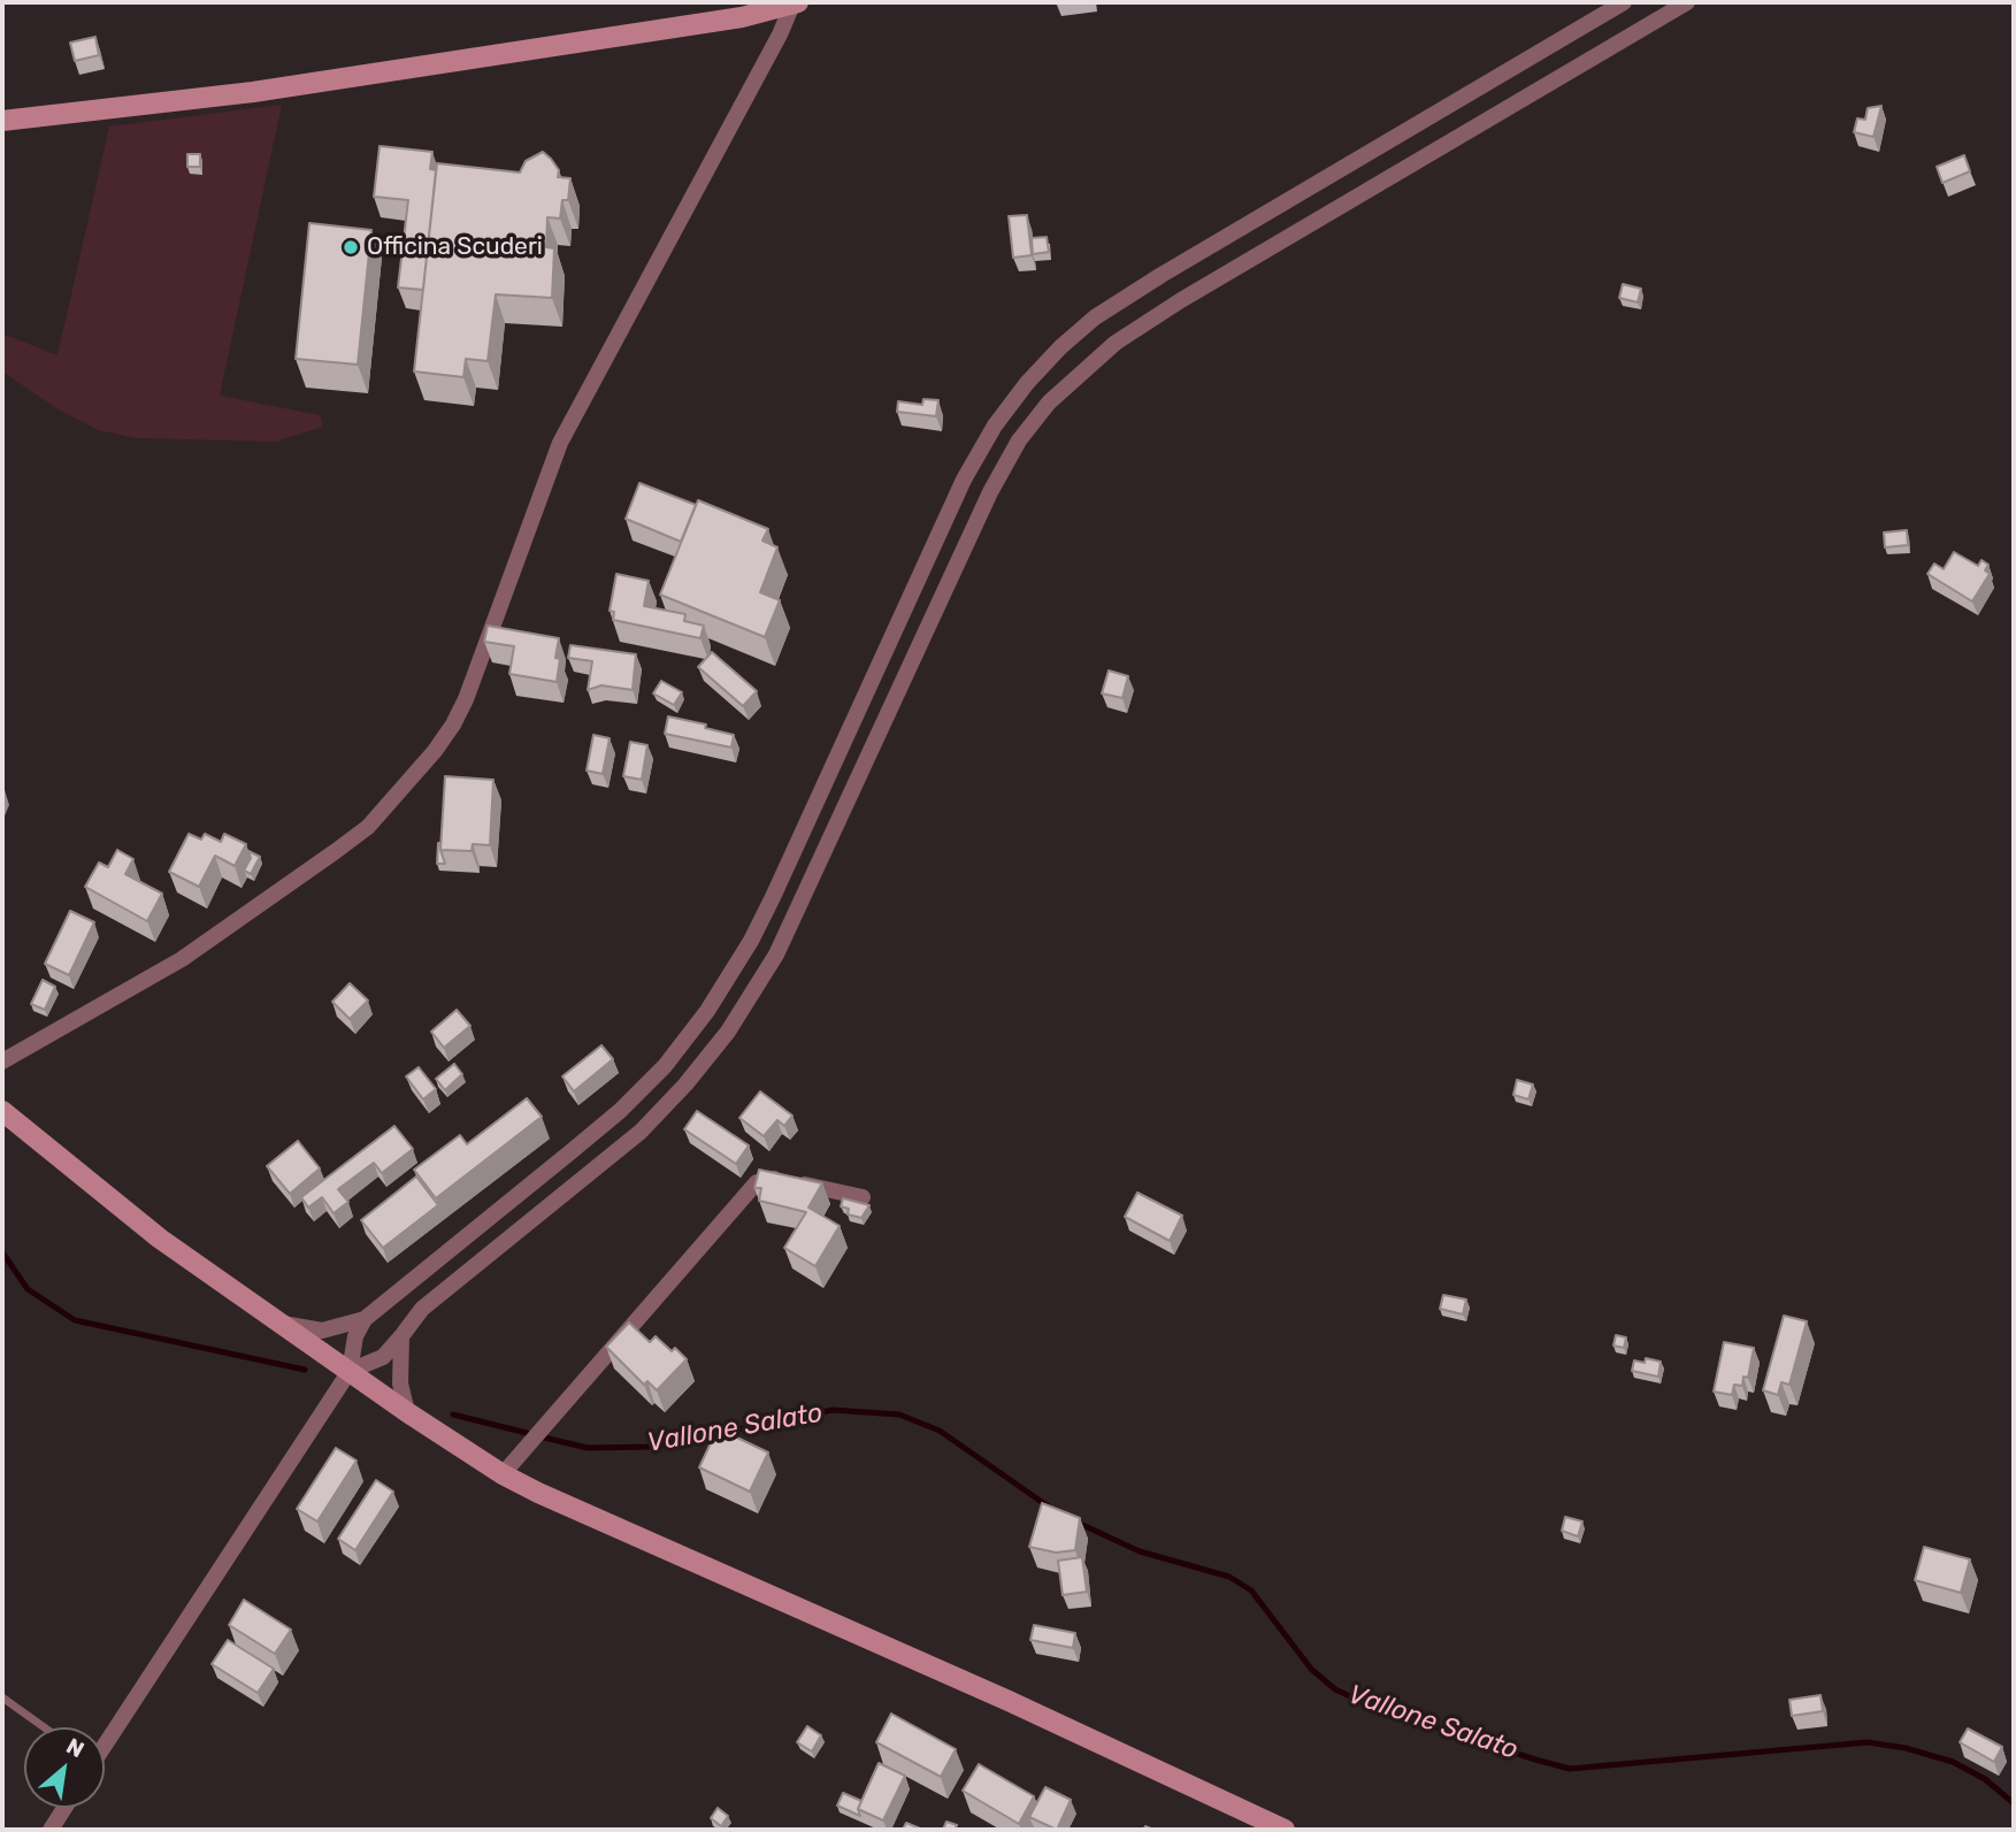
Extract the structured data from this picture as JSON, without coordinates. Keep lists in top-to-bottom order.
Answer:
{
  "water": ["Vallone Salato"],
  "places": ["Officina Scuderi"],
  "north": "top right"
}
